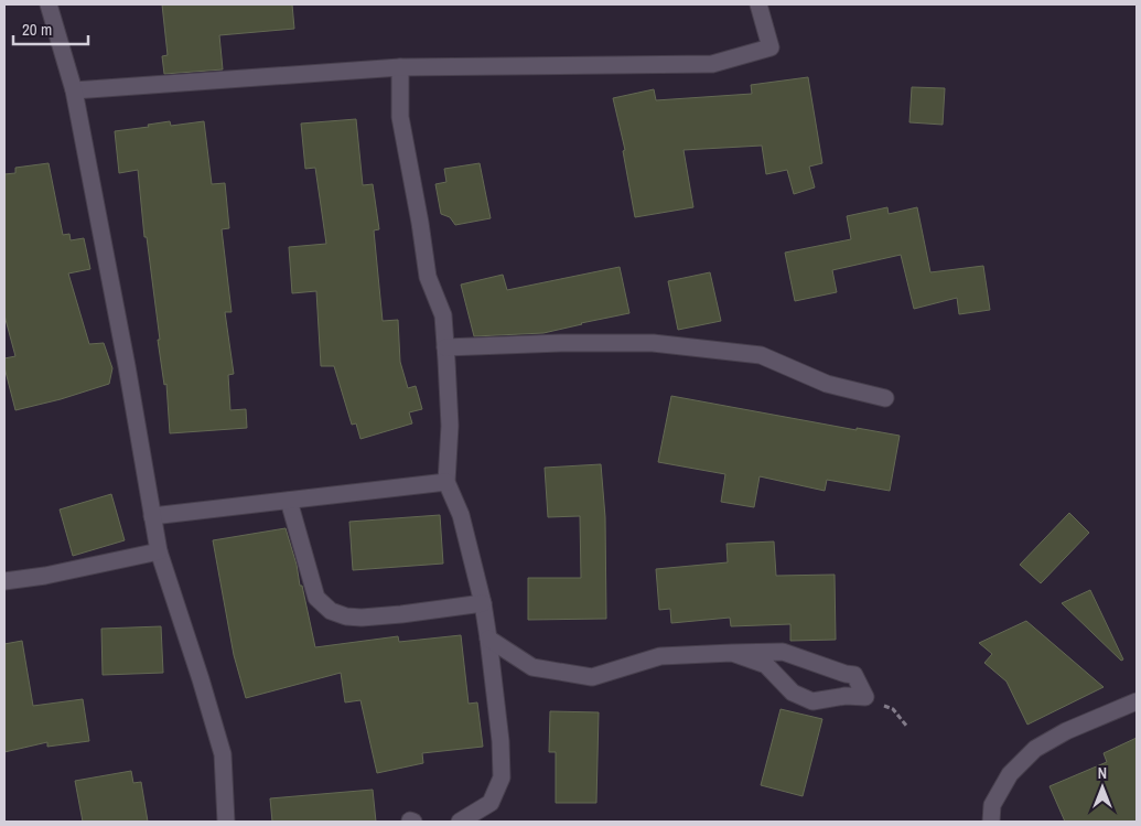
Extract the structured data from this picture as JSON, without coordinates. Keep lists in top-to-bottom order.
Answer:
{
  "scale_bar": "20 m",
  "north": "top"
}
